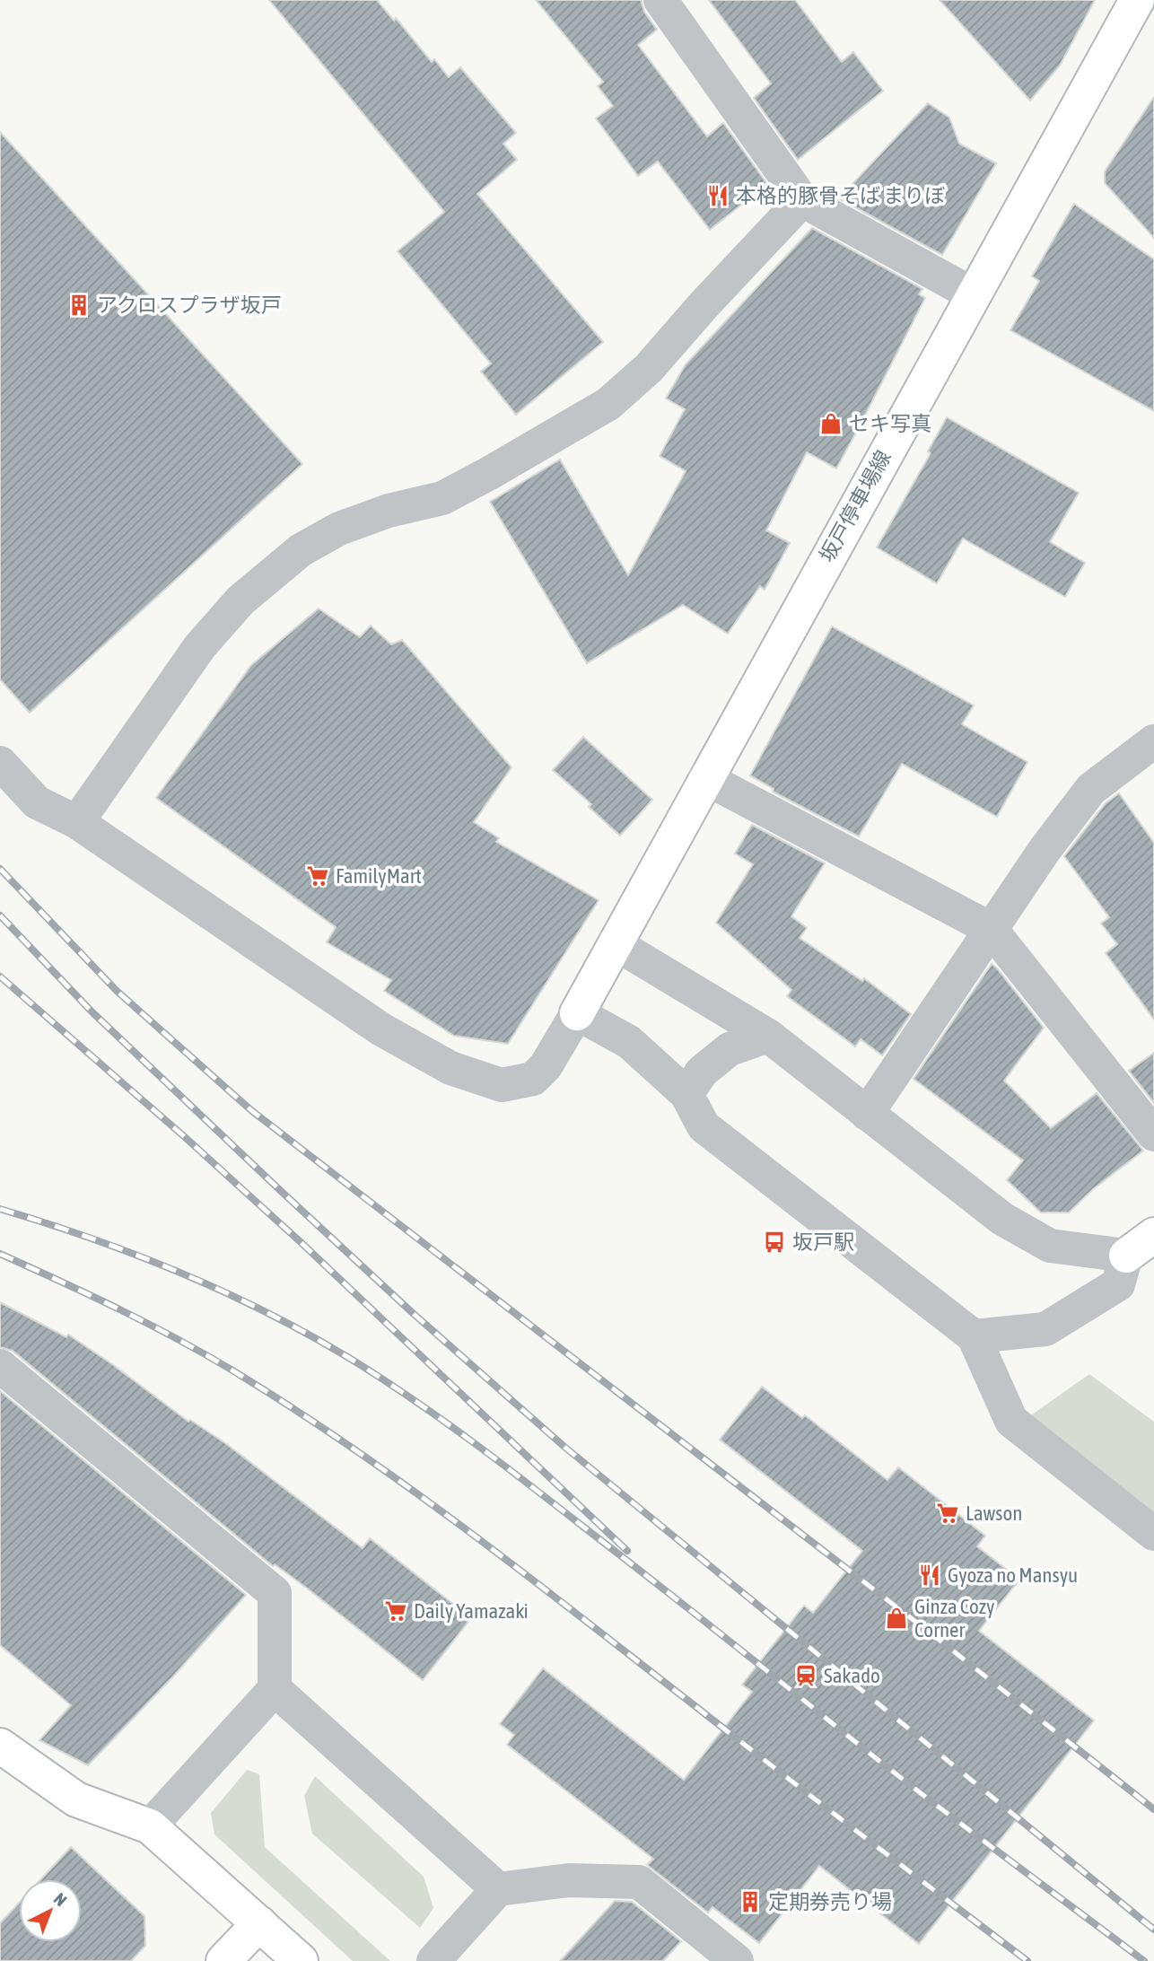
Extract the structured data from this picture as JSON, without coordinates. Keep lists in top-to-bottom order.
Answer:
{
  "streets": {
    "main road": ["坂戸停車場線"]
  },
  "places": {
    "restaurant": ["本格的豚骨そば まりぼ", "Gyoza no Mansyu"],
    "building": ["アクロスプラザ坂戸", "定期券売り場"],
    "shop": ["セキ写真", "Ginza Cozy Corner"],
    "supermarket": ["FamilyMart", "Lawson", "Daily Yamazaki"],
    "bus stop": ["坂戸駅"],
    "station": ["Sakado"]
  },
  "north": "top right"
}
